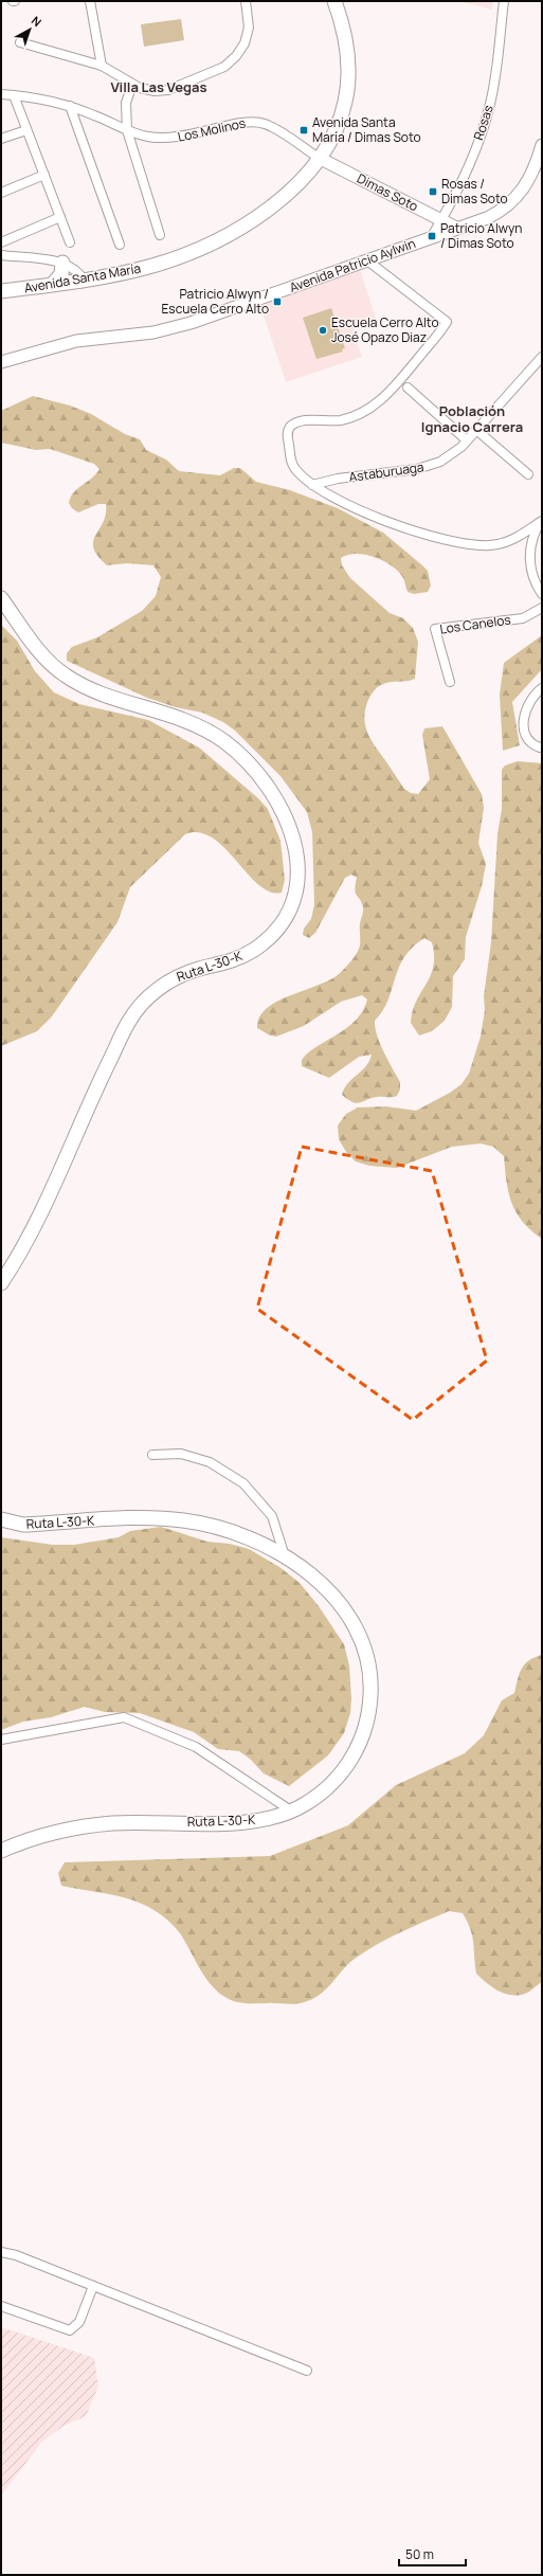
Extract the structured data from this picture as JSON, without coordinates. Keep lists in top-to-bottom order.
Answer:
{
  "streets": {
    "main road": ["Avenida Santa María", "Ruta L-30-K"],
    "street": [
      "Rosas",
      "Los Molinos",
      "Dimas Soto",
      "Avenida Patricio Aylwin",
      "Astaburuaga",
      "Los Canelos"
    ]
  },
  "crossings": [
    ["Rosas", "Dimas Soto"],
    ["Rosas", "Avenida Patricio Aylwin"],
    ["Los Molinos", "Dimas Soto"],
    ["Los Molinos", "Avenida Santa María"],
    ["Dimas Soto", "Avenida Patricio Aylwin"],
    ["Dimas Soto", "Avenida Santa María"]
  ],
  "districts": ["Villa Las Vegas", "Población Ignacio Carrera"],
  "places": {
    "transit": [
      "Avenida Santa María / Dimas Soto",
      "Rosas / Dimas Soto",
      "Patricio Alwyn / Dimas Soto",
      "Patricio Alwyn / Escuela Cerro Alto"
    ],
    "other": ["Escuela Cerro Alto José Opazo Diaz"]
  },
  "scale_bar": "50 m",
  "north": "top right"
}
